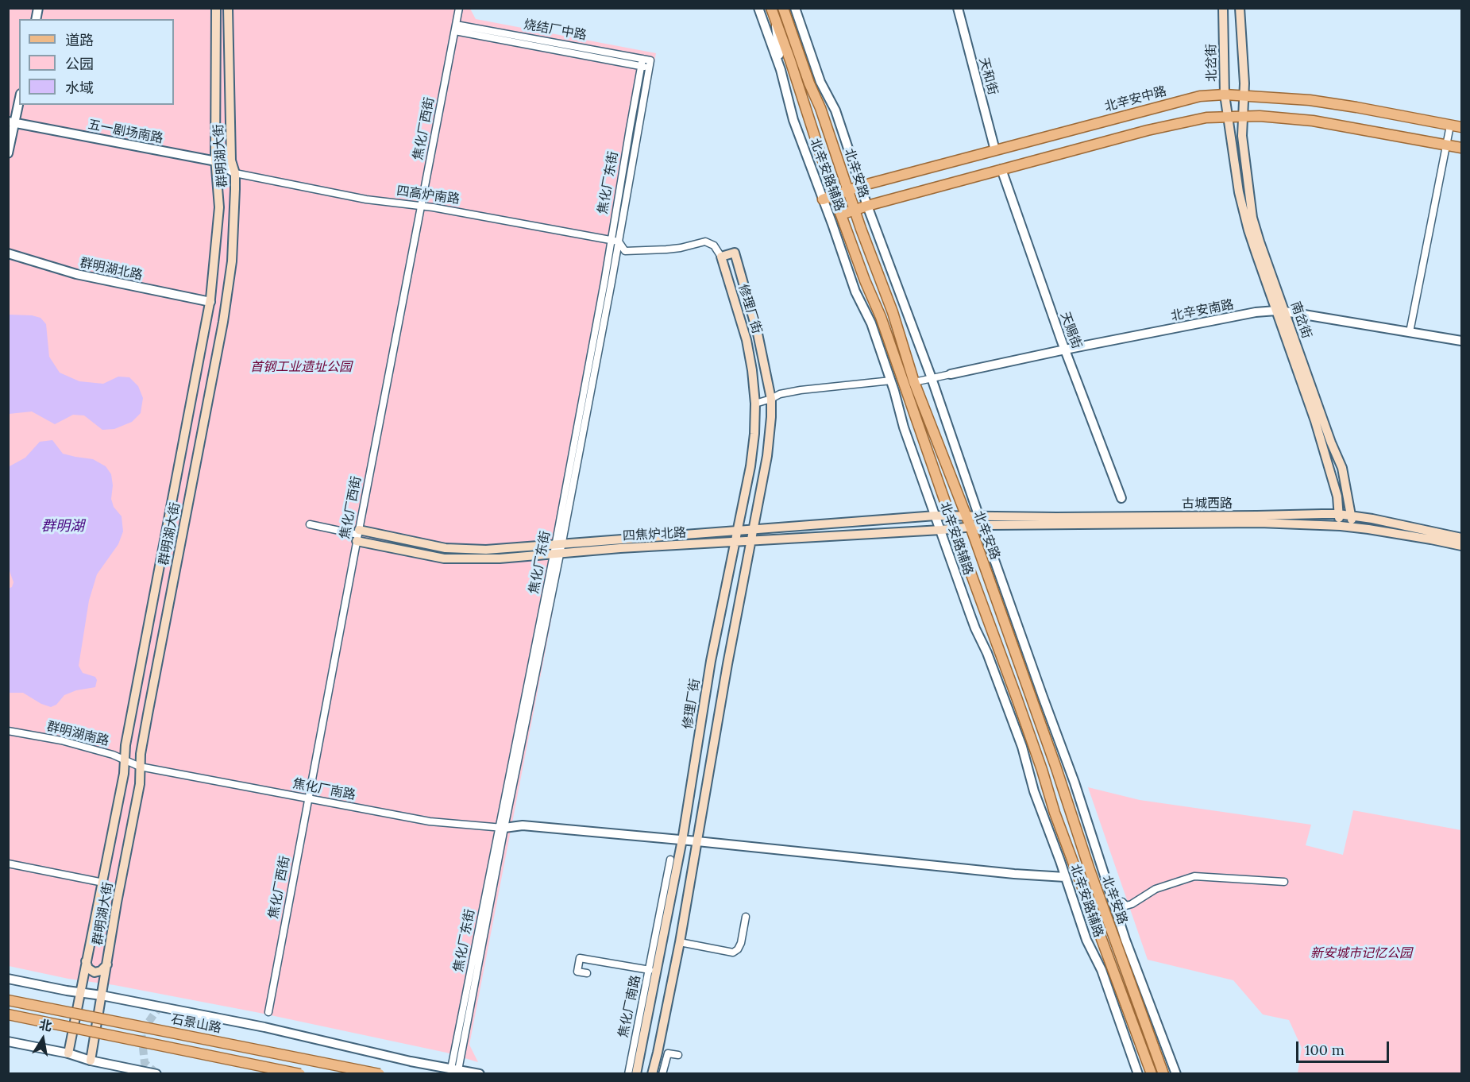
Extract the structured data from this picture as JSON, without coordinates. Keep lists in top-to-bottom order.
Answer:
{
  "streets": {
    "main road": [
      "北岔街",
      "北辛安中路",
      "群明湖大街",
      "北辛安路",
      "修理厂街",
      "南岔街",
      "古城西路",
      "四焦炉北路",
      "石景山路"
    ],
    "street": [
      "烧结厂中路",
      "天和街",
      "焦化厂西街",
      "五一剧场南路",
      "北辛安路辅路",
      "焦化厂东街",
      "四高炉南路",
      "群明湖北路",
      "北辛安南路",
      "天赐街",
      "群明湖南路",
      "焦化厂南路"
    ]
  },
  "crossings": [
    ["烧结厂中路", "焦化厂西街"],
    ["烧结厂中路", "焦化厂东街"],
    ["北岔街", "北辛安中路"],
    ["北岔街", "南岔街"],
    ["天和街", "北辛安中路"],
    ["北辛安中路", "北辛安路"],
    ["北辛安中路", "北辛安路辅路"],
    ["焦化厂西街", "四高炉南路"],
    ["焦化厂西街", "四焦炉北路"],
    ["焦化厂西街", "焦化厂南路"],
    ["五一剧场南路", "群明湖大街"],
    ["五一剧场南路", "四高炉南路"],
    ["群明湖大街", "四高炉南路"],
    ["群明湖大街", "群明湖北路"],
    ["群明湖大街", "群明湖南路"],
    ["群明湖大街", "焦化厂南路"],
    ["北辛安路", "古城西路"],
    ["北辛安路", "四焦炉北路"],
    ["北辛安路辅路", "古城西路"],
    ["北辛安路辅路", "四焦炉北路"],
    ["焦化厂东街", "四高炉南路"],
    ["焦化厂东街", "四焦炉北路"],
    ["焦化厂东街", "焦化厂南路"],
    ["四高炉南路", "修理厂街"],
    ["修理厂街", "四焦炉北路"],
    ["北辛安南路", "南岔街"],
    ["北辛安南路", "天赐街"],
    ["南岔街", "古城西路"],
    ["古城西路", "四焦炉北路"],
    ["群明湖南路", "焦化厂南路"]
  ],
  "water": ["群明湖"],
  "parks": ["首钢工业遗址公园", "新安城市记忆公园"],
  "legend": ["道路", "公园", "水域"],
  "scale_bar": "100 m",
  "north": "top"
}
